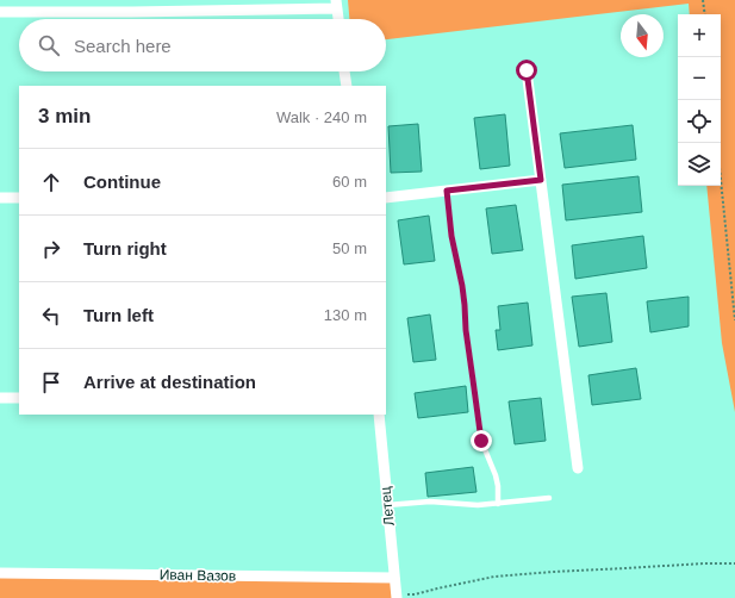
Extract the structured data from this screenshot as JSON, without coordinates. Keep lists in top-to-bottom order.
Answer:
{
  "streets": {
    "street": ["Летец", "Иван Вазов"]
  },
  "crossings": [
    ["Летец", "Иван Вазов"]
  ],
  "north": "bottom",
  "page": {
    "map_buttons": ["+", "−"],
    "search": "Search here",
    "heading": ["3 min", "Walk · 240 m"],
    "list": [
      ["Continue", "60 m"],
      ["Turn right", "50 m"],
      ["Turn left", "130 m"],
      "Arrive at destination"
    ]
  }
}
